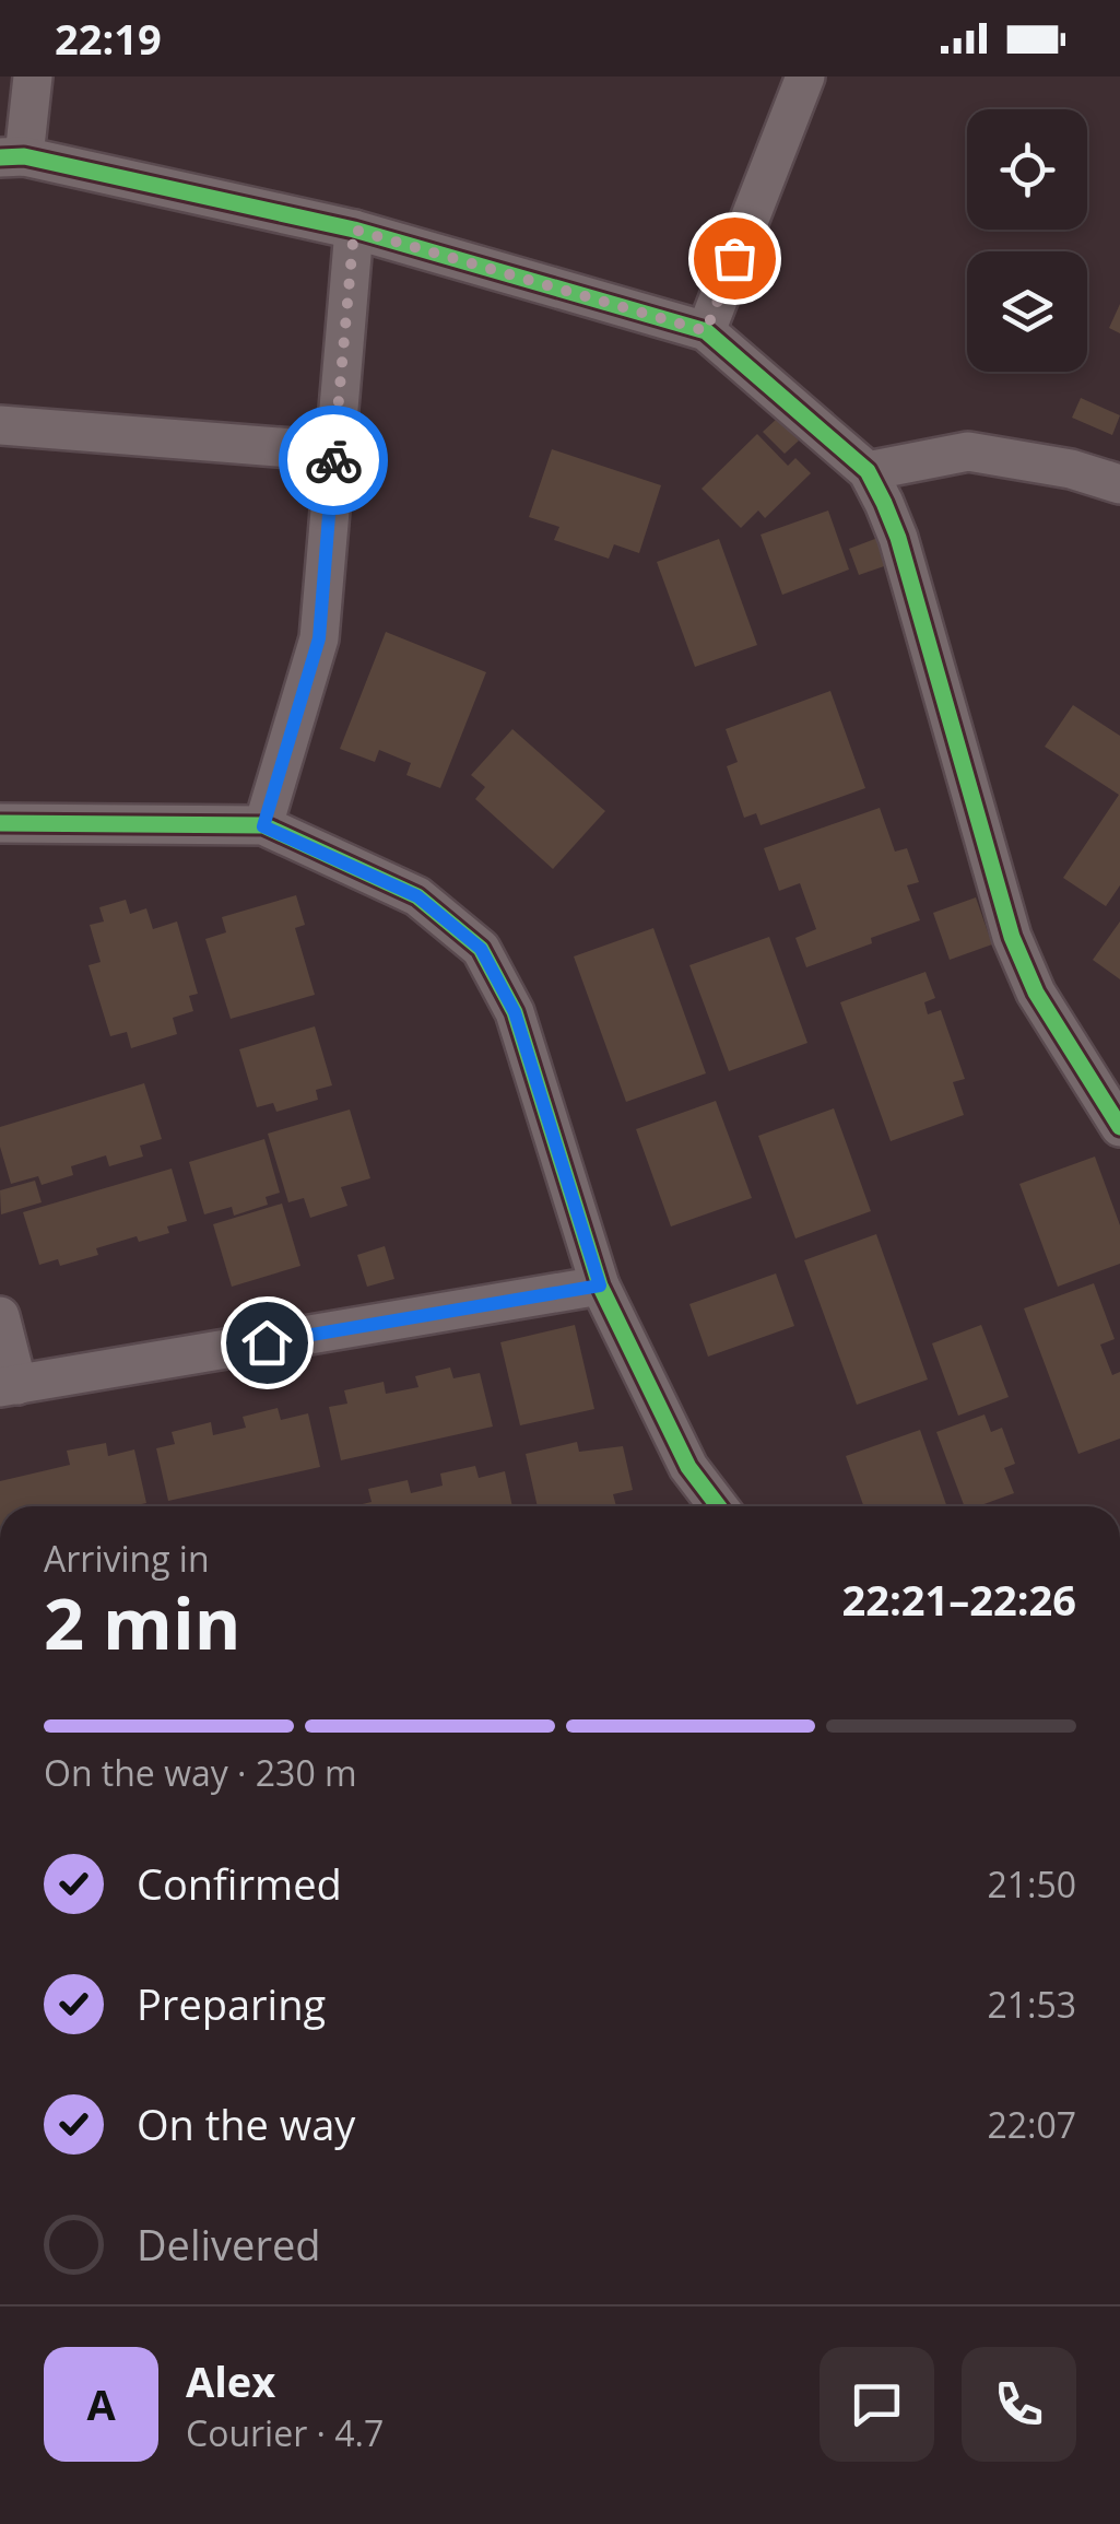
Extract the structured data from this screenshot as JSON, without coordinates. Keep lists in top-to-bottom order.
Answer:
{
  "page": {
    "status": "22:19",
    "heading": ["2 min", "Arriving in", "22:21–22:26"],
    "panel": ["Alex", "Courier · 4.7"],
    "bar": "On the way · 230 m",
    "list": [
      ["Confirmed", "21:50"],
      ["Preparing", "21:53"],
      ["On the way", "22:07"],
      "Delivered"
    ],
    "round": "A"
  }
}
